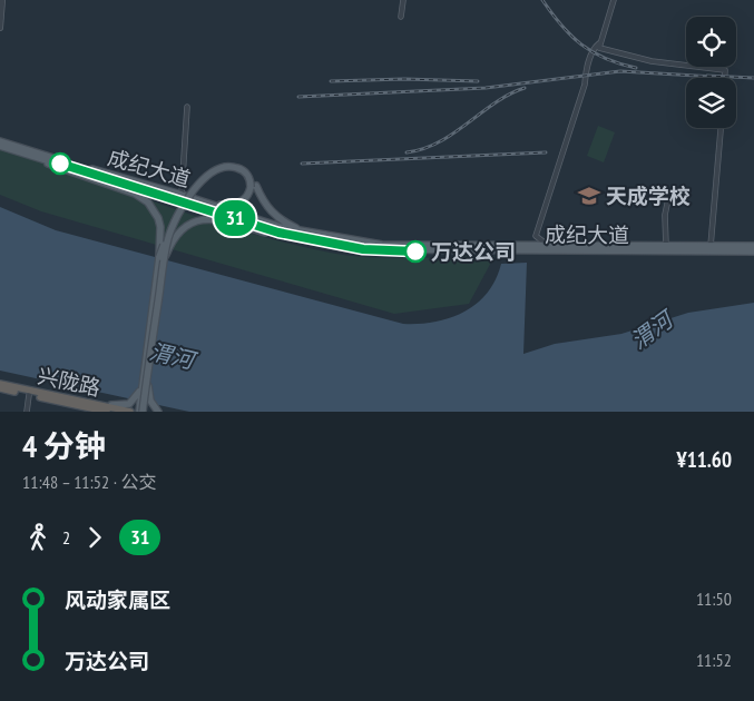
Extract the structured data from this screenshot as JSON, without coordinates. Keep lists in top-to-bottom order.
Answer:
{
  "streets": {
    "highway": ["兴陇路"],
    "main road": ["成纪大道"]
  },
  "water": ["渭河"],
  "places": {
    "school or university": ["天成学校"],
    "other": ["万达公司"]
  },
  "lines": ["bus line 31"],
  "page": {
    "on_map": "31",
    "heading": ["4 分钟", "11:48 – 11:52 · 公交", "¥11.60"],
    "legs": ["2", "31"],
    "list": [
      {
        "name": "风动家属区",
        "value": "11:50"
      },
      {
        "name": "万达公司",
        "value": "11:52"
      }
    ]
  }
}
